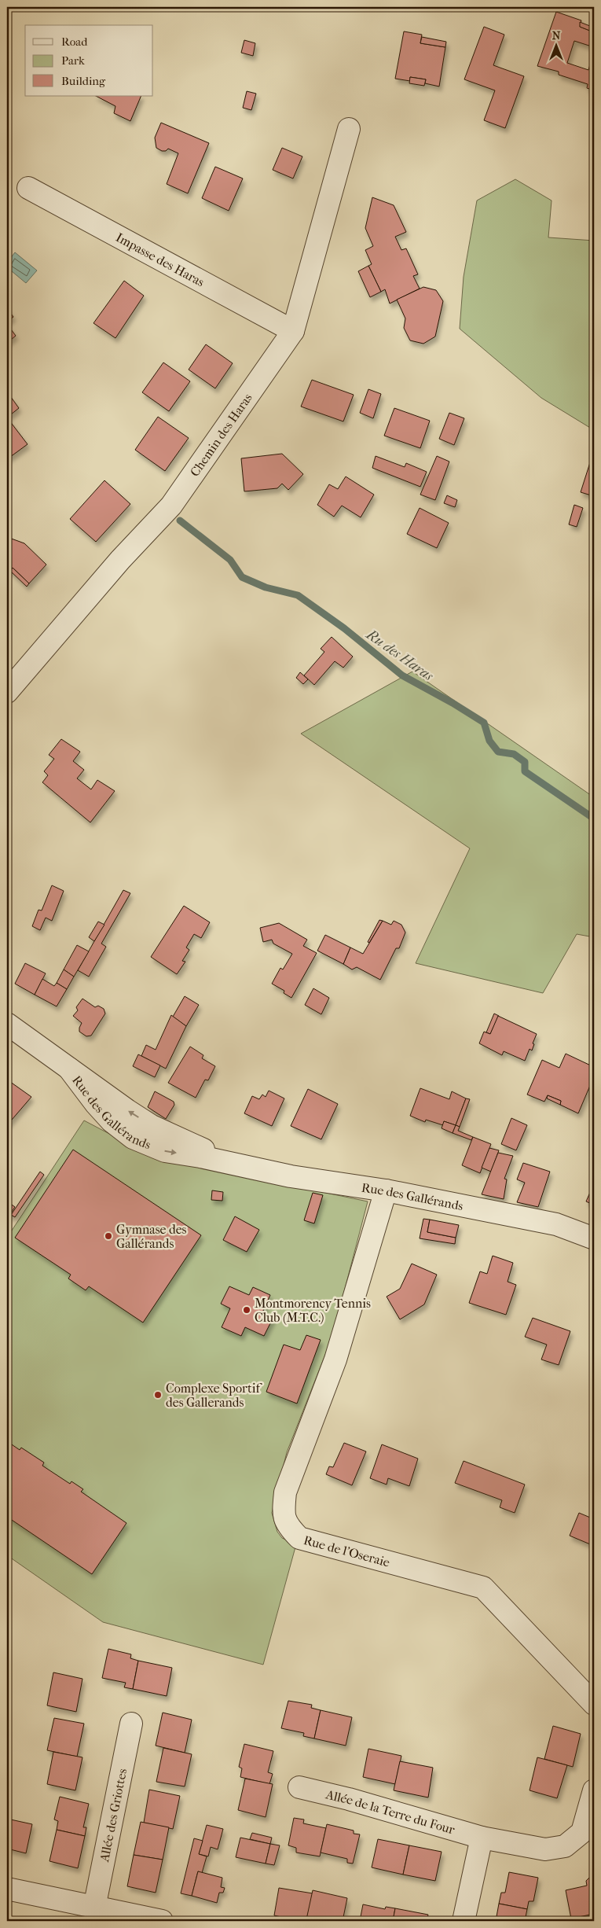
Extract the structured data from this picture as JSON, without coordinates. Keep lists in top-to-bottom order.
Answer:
{
  "streets": {
    "street": [
      "Impasse des Haras",
      "Chemin des Haras",
      "Rue des Gallérands",
      "Rue de l'Oseraie",
      "Allée de la Terre du Four",
      "Allée des Griottes"
    ]
  },
  "crossings": [
    ["Impasse des Haras", "Chemin des Haras"],
    ["Rue des Gallérands", "Rue de l'Oseraie"]
  ],
  "water": ["Ru des Haras"],
  "places": ["Gymnase des Gallérands", "Montmorency Tennis Club (M.T.C.)", "Complexe Sportif des Gallerands"],
  "legend": ["Road", "Park", "Building"],
  "north": "top"
}
